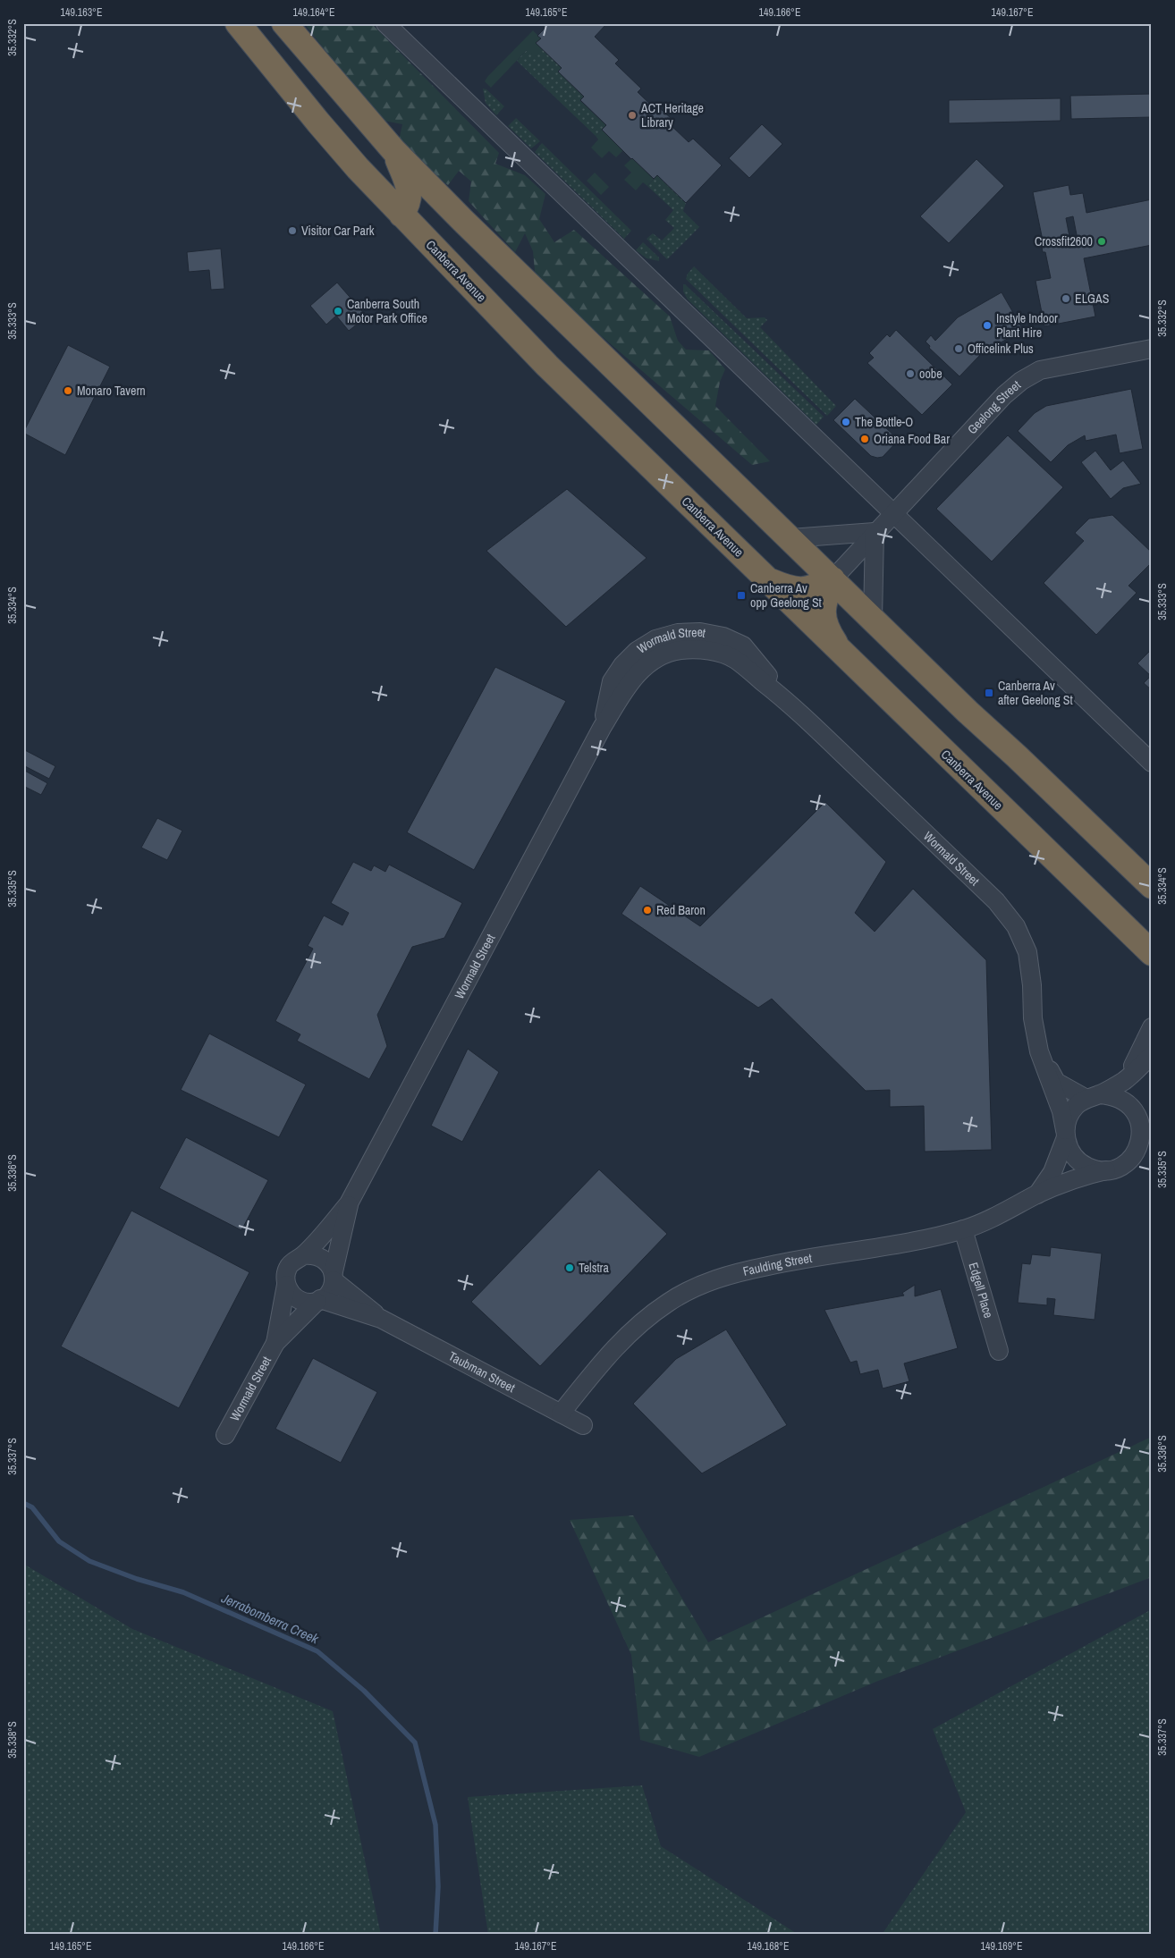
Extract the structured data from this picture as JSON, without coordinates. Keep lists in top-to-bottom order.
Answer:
{
  "streets": {
    "highway": ["Canberra Avenue"],
    "street": [
      "Geelong Street",
      "Wormald Street",
      "Faulding Street",
      "Edgell Place",
      "Taubman Street"
    ]
  },
  "crossings": [
    ["Wormald Street", "Faulding Street"],
    ["Wormald Street", "Taubman Street"],
    ["Faulding Street", "Edgell Place"],
    ["Faulding Street", "Taubman Street"]
  ],
  "water": ["Jerrabomberra Creek"],
  "places": {
    "other": [
      "ACT Heritage Library",
      "Visitor Car Park",
      "Crossfit2600",
      "ELGAS",
      "Canberra South Motor Park Office",
      "Instyle Indoor Plant Hire",
      "Officelink Plus",
      "oobe",
      "Monaro Tavern",
      "The Bottle-O",
      "Oriana Food Bar",
      "Red Baron",
      "Telstra"
    ],
    "transit": ["Canberra Av opp Geelong St", "Canberra Av after Geelong St"]
  },
  "coordinates": [
    "149.163°E",
    "149.164°E",
    "149.165°E",
    "149.166°E",
    "149.167°E",
    "35.332°S",
    "35.333°S",
    "35.334°S",
    "35.335°S",
    "35.336°S",
    "35.337°S",
    "35.338°S",
    "149.168°E",
    "149.169°E"
  ]
}
